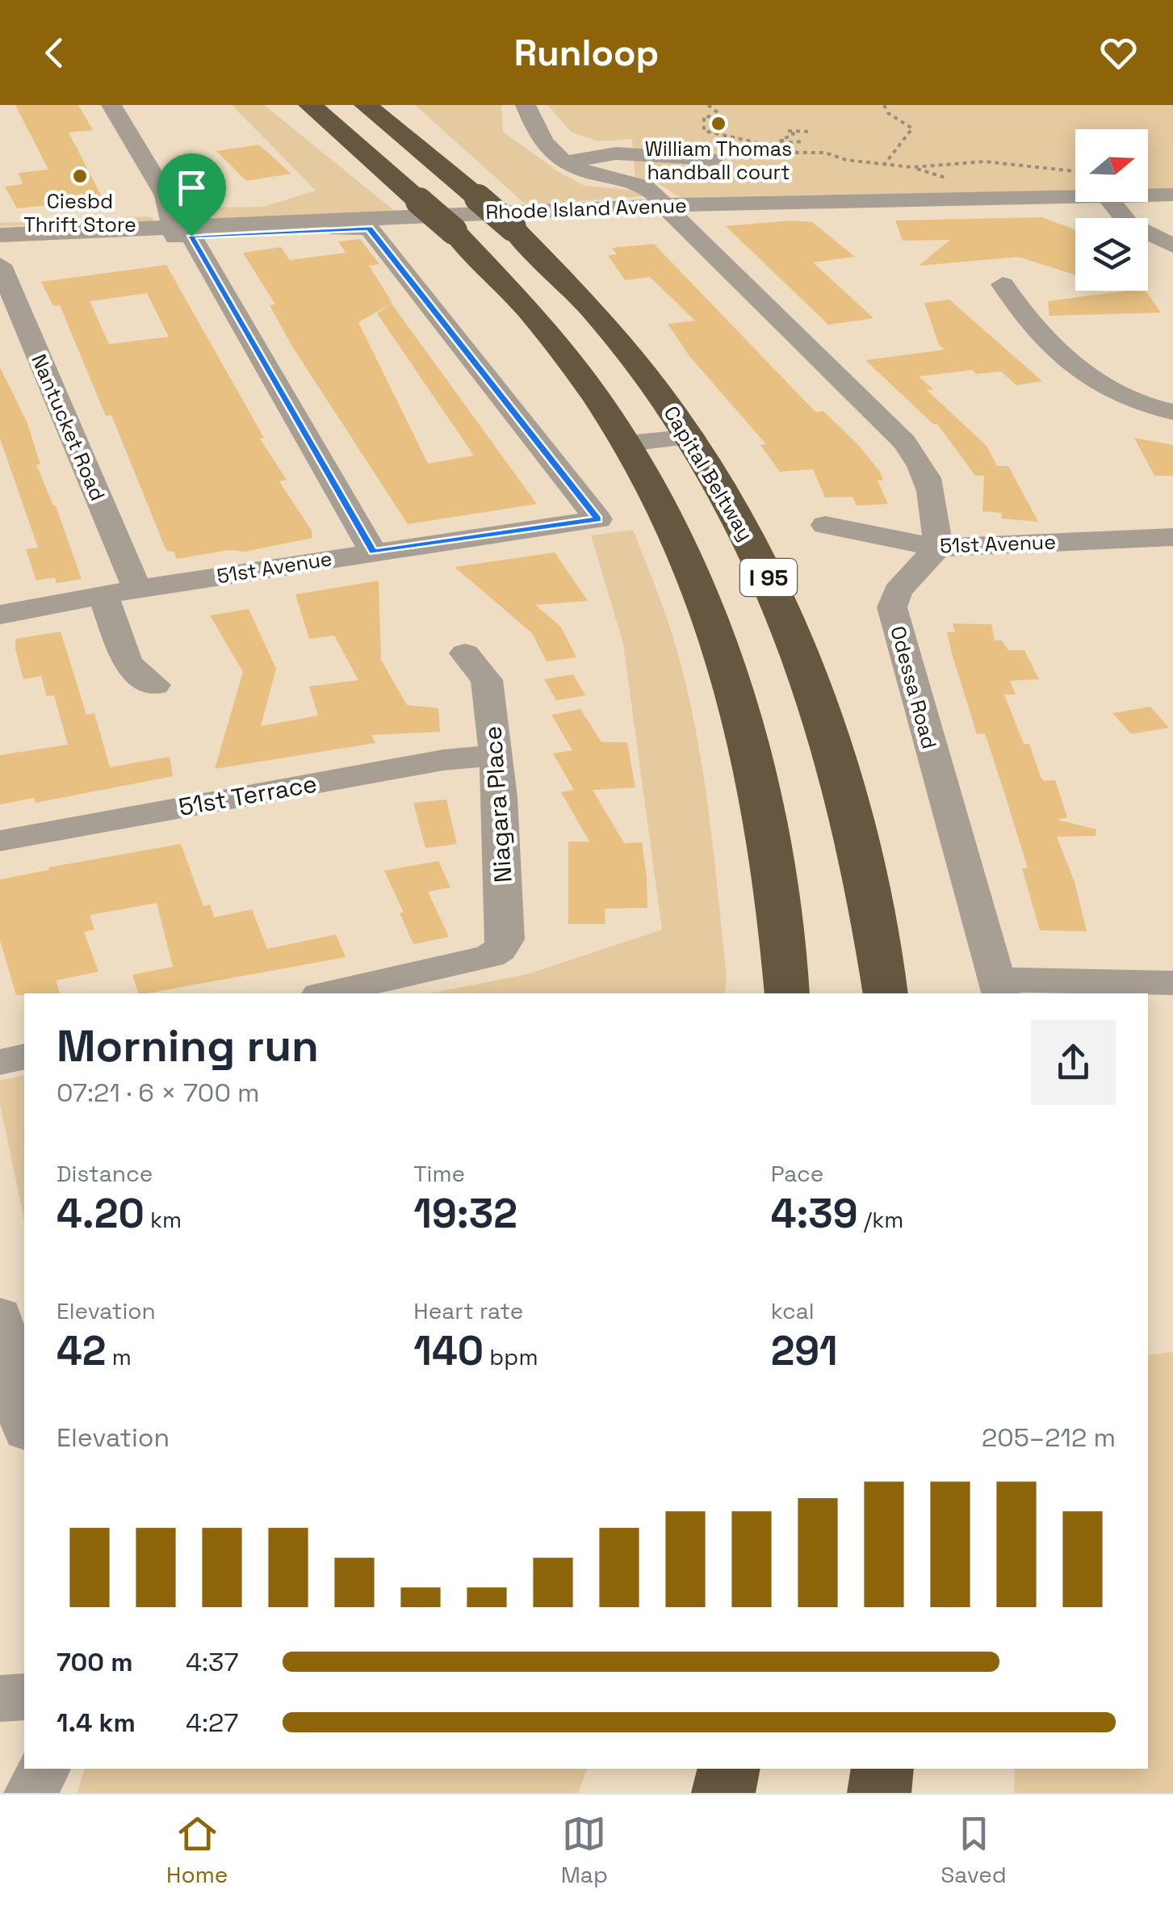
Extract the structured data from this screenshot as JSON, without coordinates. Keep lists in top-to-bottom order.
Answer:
{
  "streets": {
    "highway": ["Capital Beltway", "I 95"],
    "street": [
      "Rhode Island Avenue",
      "Nantucket Road",
      "51st Avenue",
      "Odessa Road",
      "51st Terrace",
      "Niagara Place"
    ]
  },
  "crossings": [
    ["Rhode Island Avenue", "Nantucket Road"],
    ["Rhode Island Avenue", "51st Avenue"],
    ["Nantucket Road", "51st Avenue"],
    ["51st Avenue", "Odessa Road"],
    ["51st Terrace", "Niagara Place"]
  ],
  "places": ["William Thomas handball court", "Ciesbd Thrift Store"],
  "north": "right",
  "page": {
    "header": "Runloop",
    "heading": ["Morning run", "07:21 · 6 × 700 m"],
    "stats": [
      ["Distance", "4.20 km"],
      ["Time", "19:32"],
      ["Pace", "4:39 /km"],
      ["Elevation", "42 m"],
      ["Heart rate", "140 bpm"],
      ["kcal", "291"]
    ],
    "chart": ["Elevation", "205–212 m"],
    "list": [
      {
        "name": "700 m",
        "note": "4:37"
      },
      {
        "name": "1.4 km",
        "note": "4:27"
      }
    ],
    "tabs": ["Home", "Map", "Saved"]
  }
}
